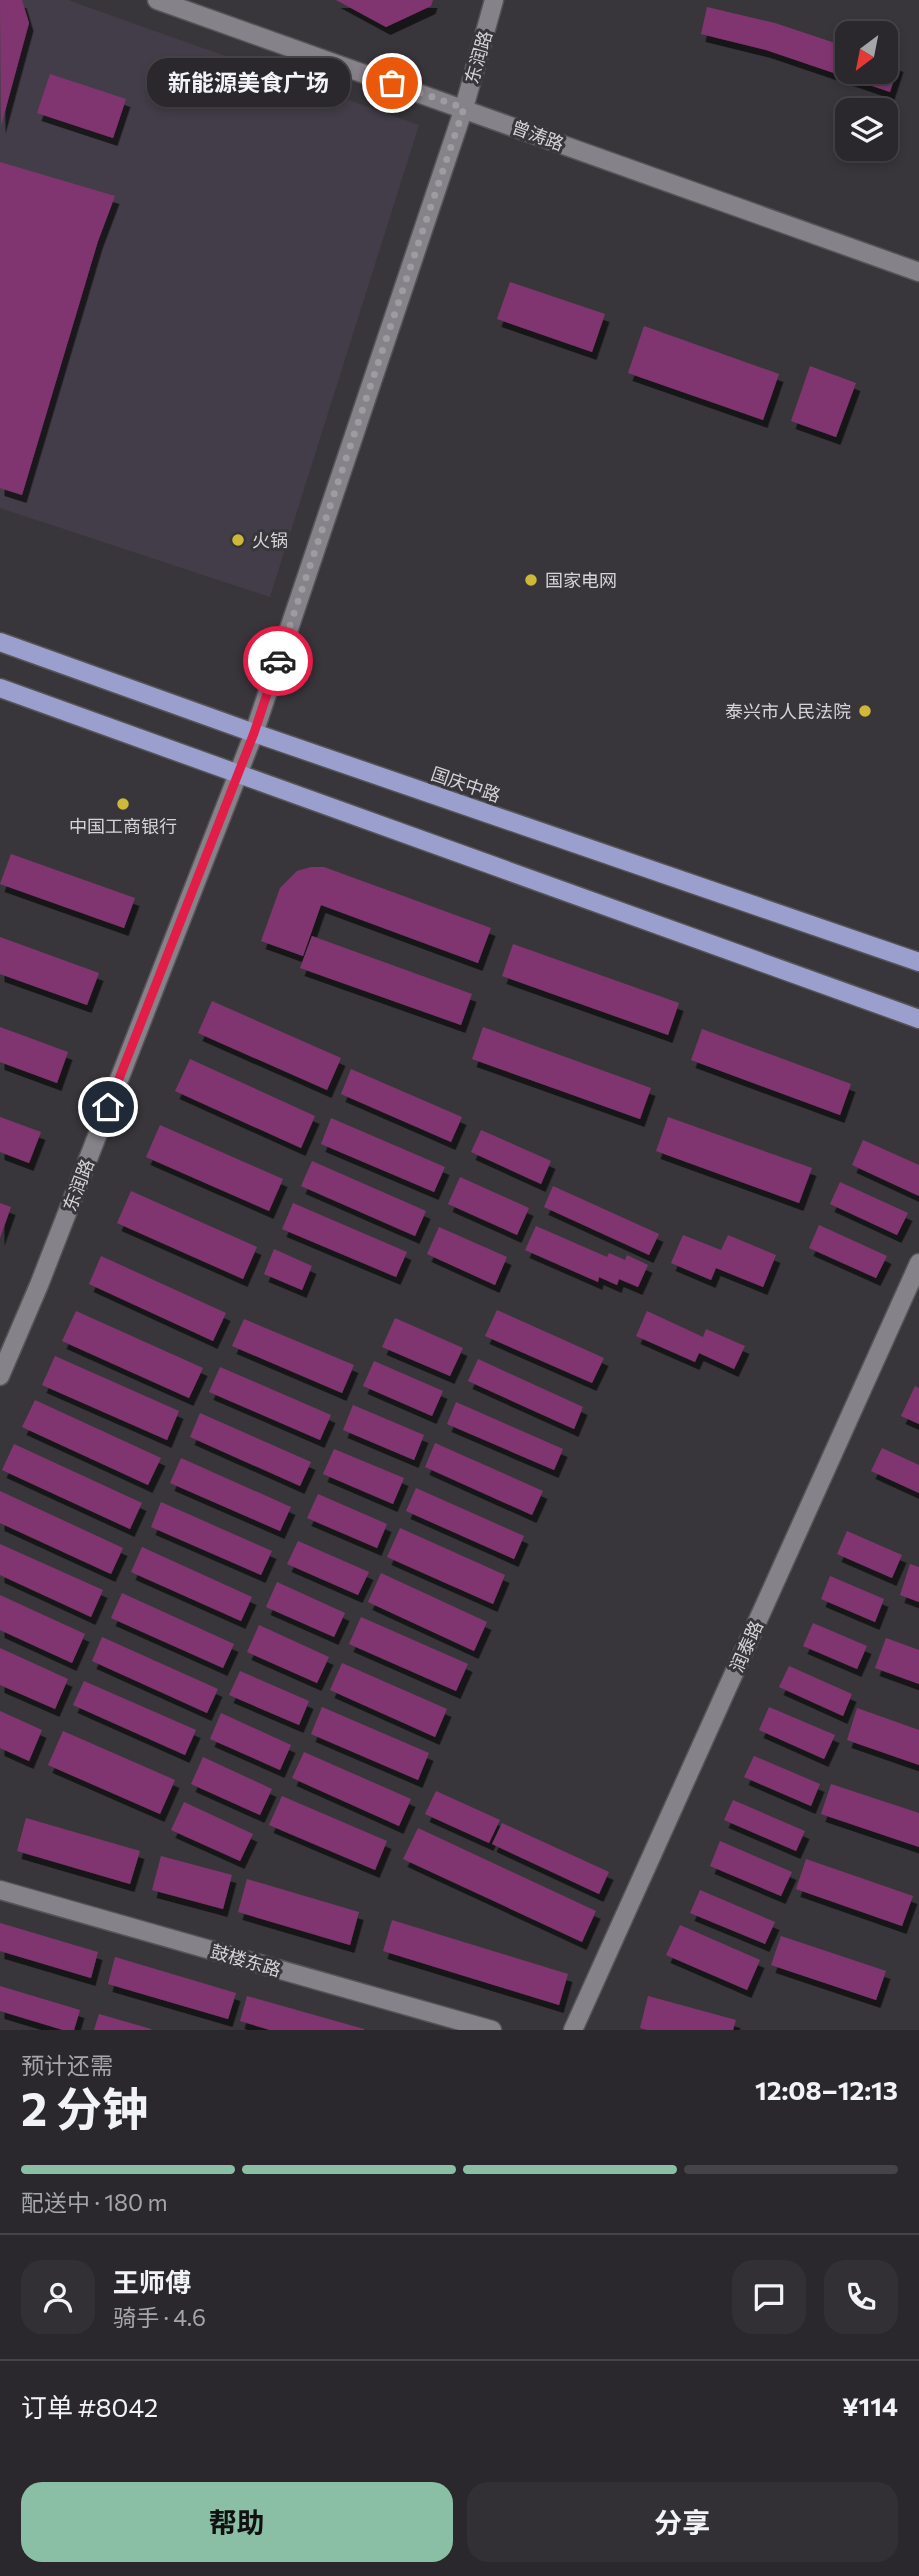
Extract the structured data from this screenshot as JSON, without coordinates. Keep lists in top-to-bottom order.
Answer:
{
  "streets": {
    "main road": ["国庆中路"],
    "street": [
      "东润路",
      "曾涛路",
      "润泰路",
      "鼓楼东路"
    ]
  },
  "crossings": [
    ["东润路", "曾涛路"],
    ["东润路", "国庆中路"]
  ],
  "places": [
    "新能源美食广场",
    "火锅",
    "国家电网",
    "泰兴市人民法院",
    "中国工商银行"
  ],
  "north": "bottom left",
  "page": {
    "bubble": "新能源美食广场",
    "heading": ["2 分钟", "预计还需", "12:08–12:13"],
    "panel": [
      "王师傅",
      "骑手 · 4.6",
      "订单 #8042",
      "¥114"
    ],
    "bar": "配送中 · 180 m",
    "buttons": ["帮助", "分享"]
  }
}
